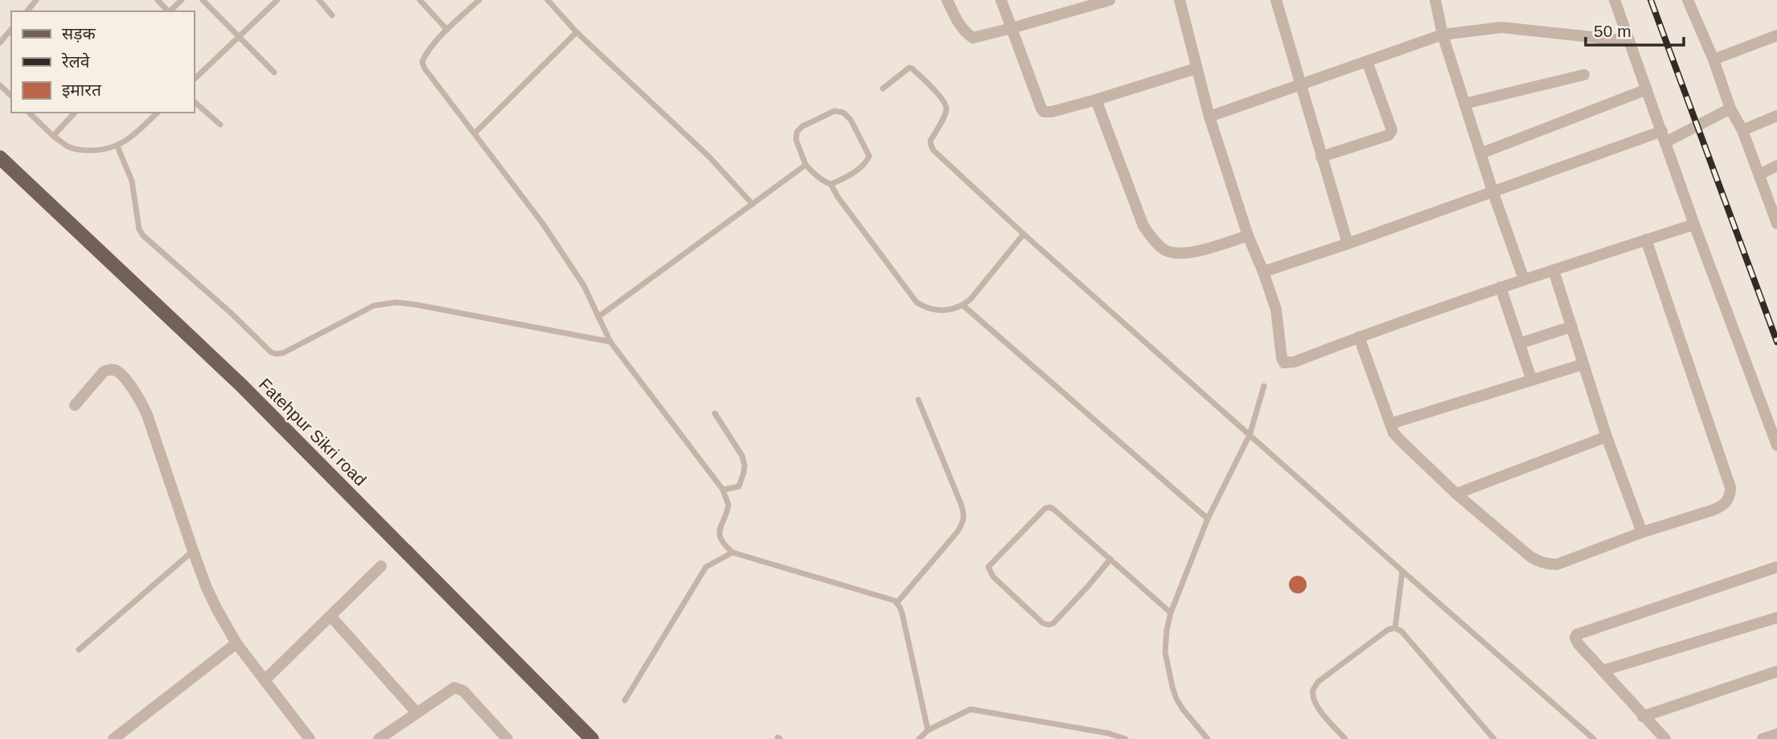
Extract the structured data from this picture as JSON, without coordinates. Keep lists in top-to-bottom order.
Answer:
{
  "streets": {
    "main road": ["Fatehpur Sikri road"]
  },
  "legend": ["सड़क", "रेलवे", "इमारत"],
  "scale_bar": "50 m"
}
